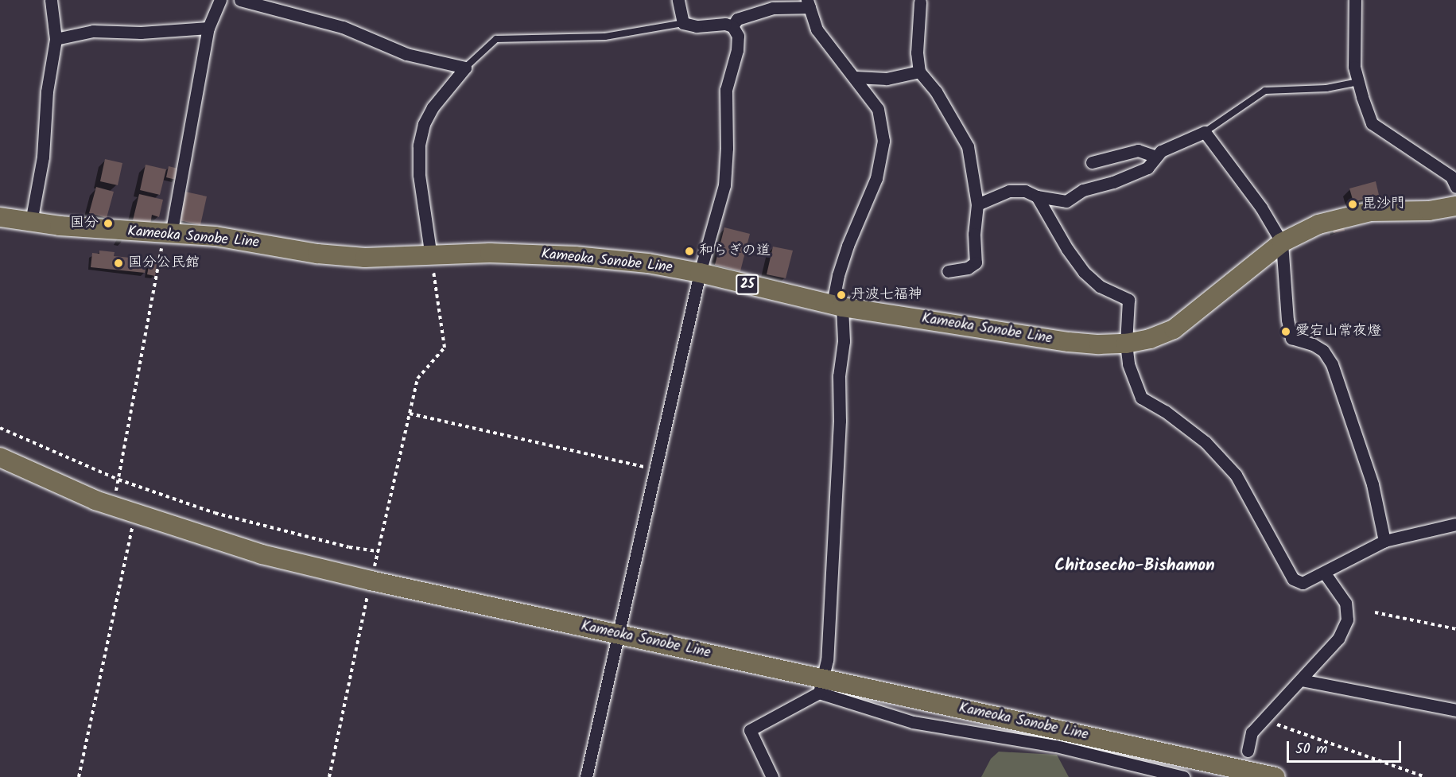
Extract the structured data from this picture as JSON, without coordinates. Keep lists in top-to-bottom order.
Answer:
{
  "streets": {
    "main road": ["Kameoka Sonobe Line", "25"]
  },
  "districts": ["Chitosecho-Bishamon"],
  "places": [
    "毘沙門",
    "国分",
    "和らぎの道",
    "国分公民館",
    "丹波七福神",
    "愛宕山常夜燈"
  ],
  "scale_bar": "50 m"
}
